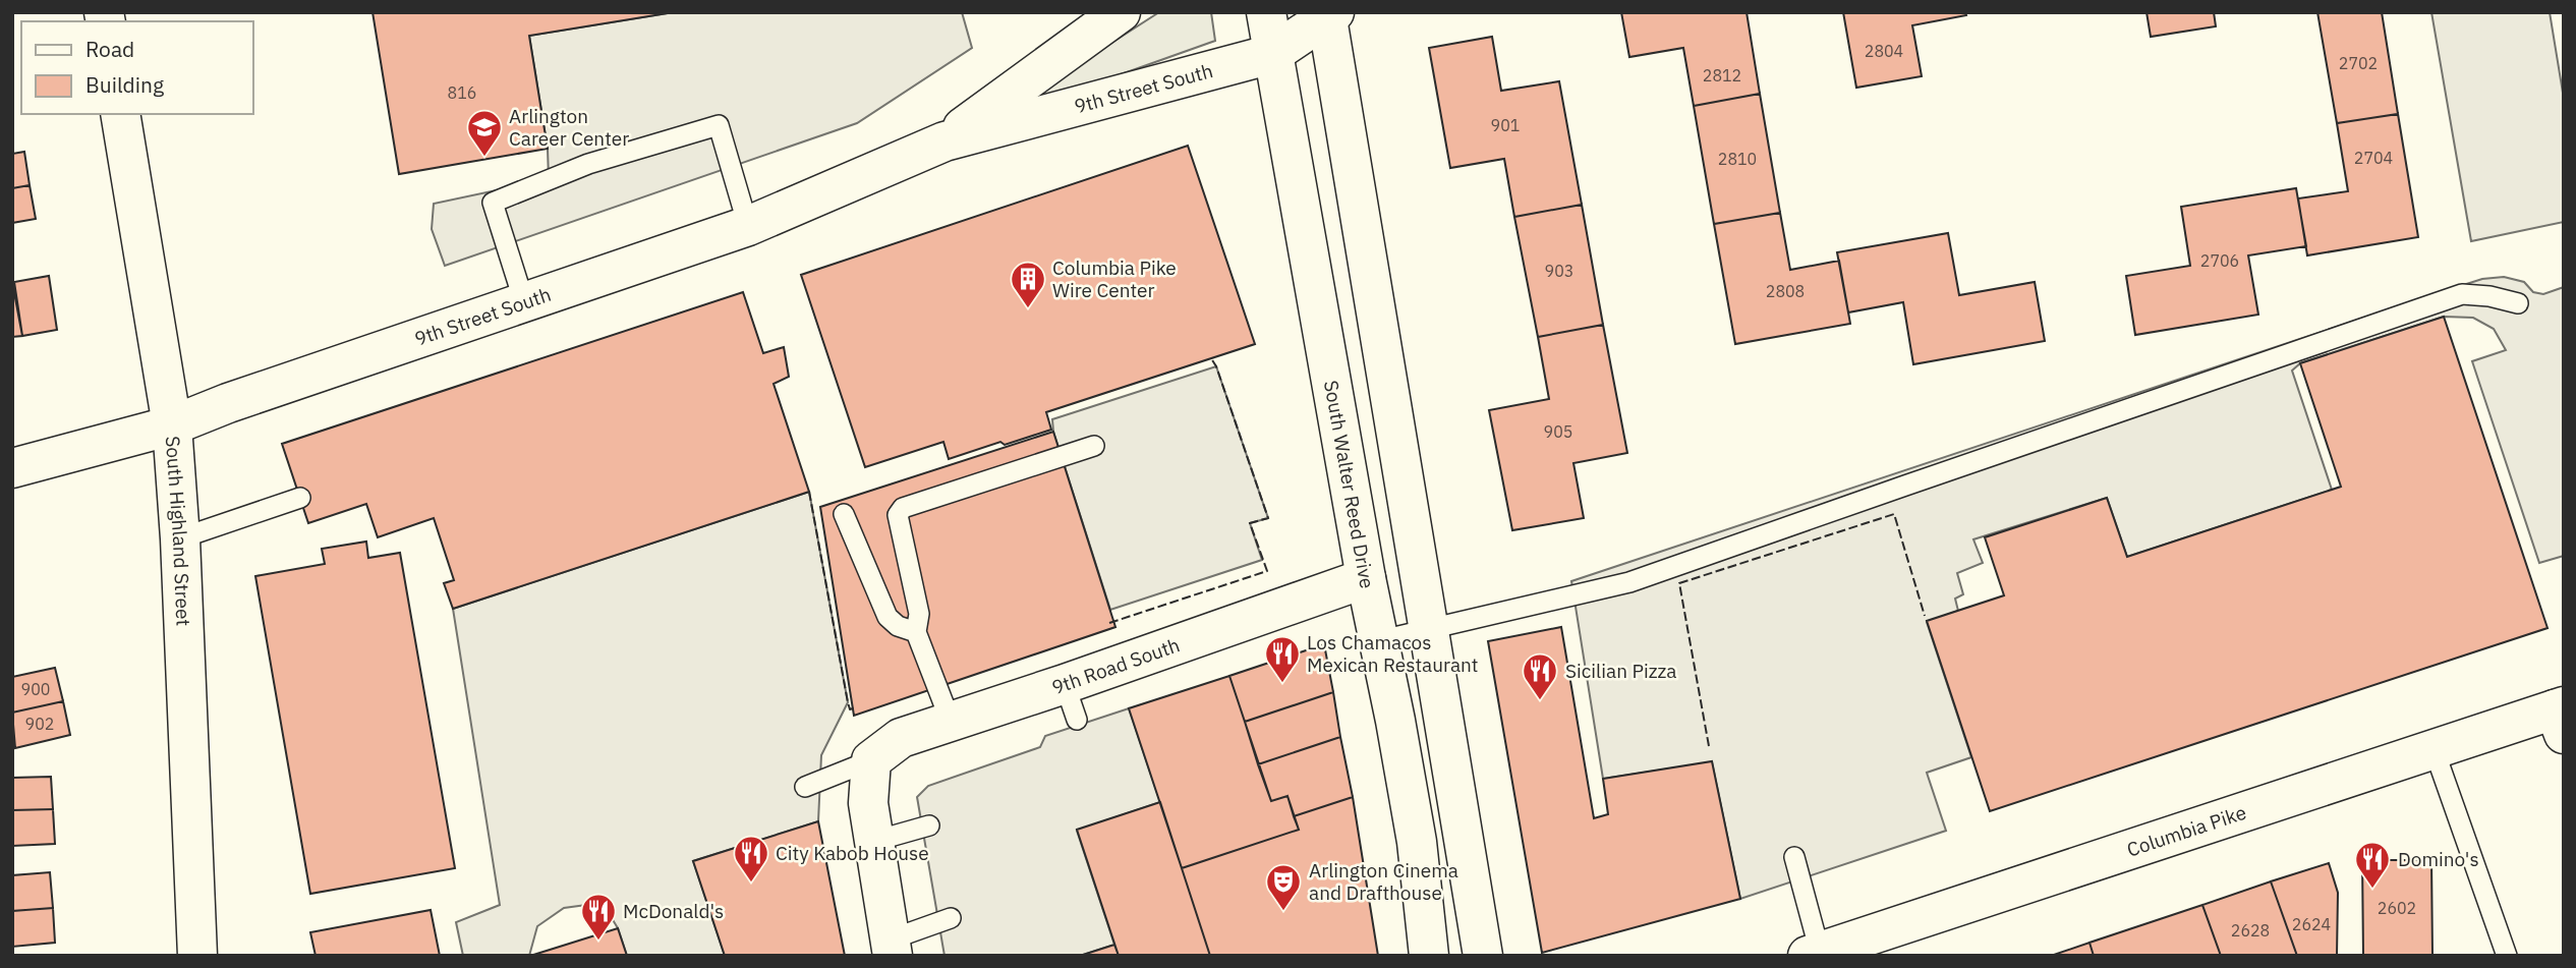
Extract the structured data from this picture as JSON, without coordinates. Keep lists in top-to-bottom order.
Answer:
{
  "streets": {
    "street": [
      "9th Street South",
      "South Walter Reed Drive",
      "South Highland Street",
      "9th Road South",
      "Columbia Pike"
    ]
  },
  "crossings": [
    ["9th Street South", "South Walter Reed Drive"],
    ["9th Street South", "South Highland Street"],
    ["South Walter Reed Drive", "9th Road South"]
  ],
  "places": {
    "school or university": ["Arlington Career Center"],
    "building": ["Columbia Pike Wire Center"],
    "restaurant": [
      "Los Chamacos Mexican Restaurant",
      "Sicilian Pizza",
      "City Kabob House",
      "Domino's",
      "McDonald's"
    ],
    "theatre": ["Arlington Cinema and Drafthouse"]
  },
  "house_numbers": [
    "2804",
    "2702",
    "2812",
    "816",
    "901",
    "2704",
    "2810",
    "2706",
    "903",
    "2808",
    "905",
    "900",
    "902",
    "2602",
    "2624",
    "2628"
  ],
  "legend": ["Road", "Building"]
}
